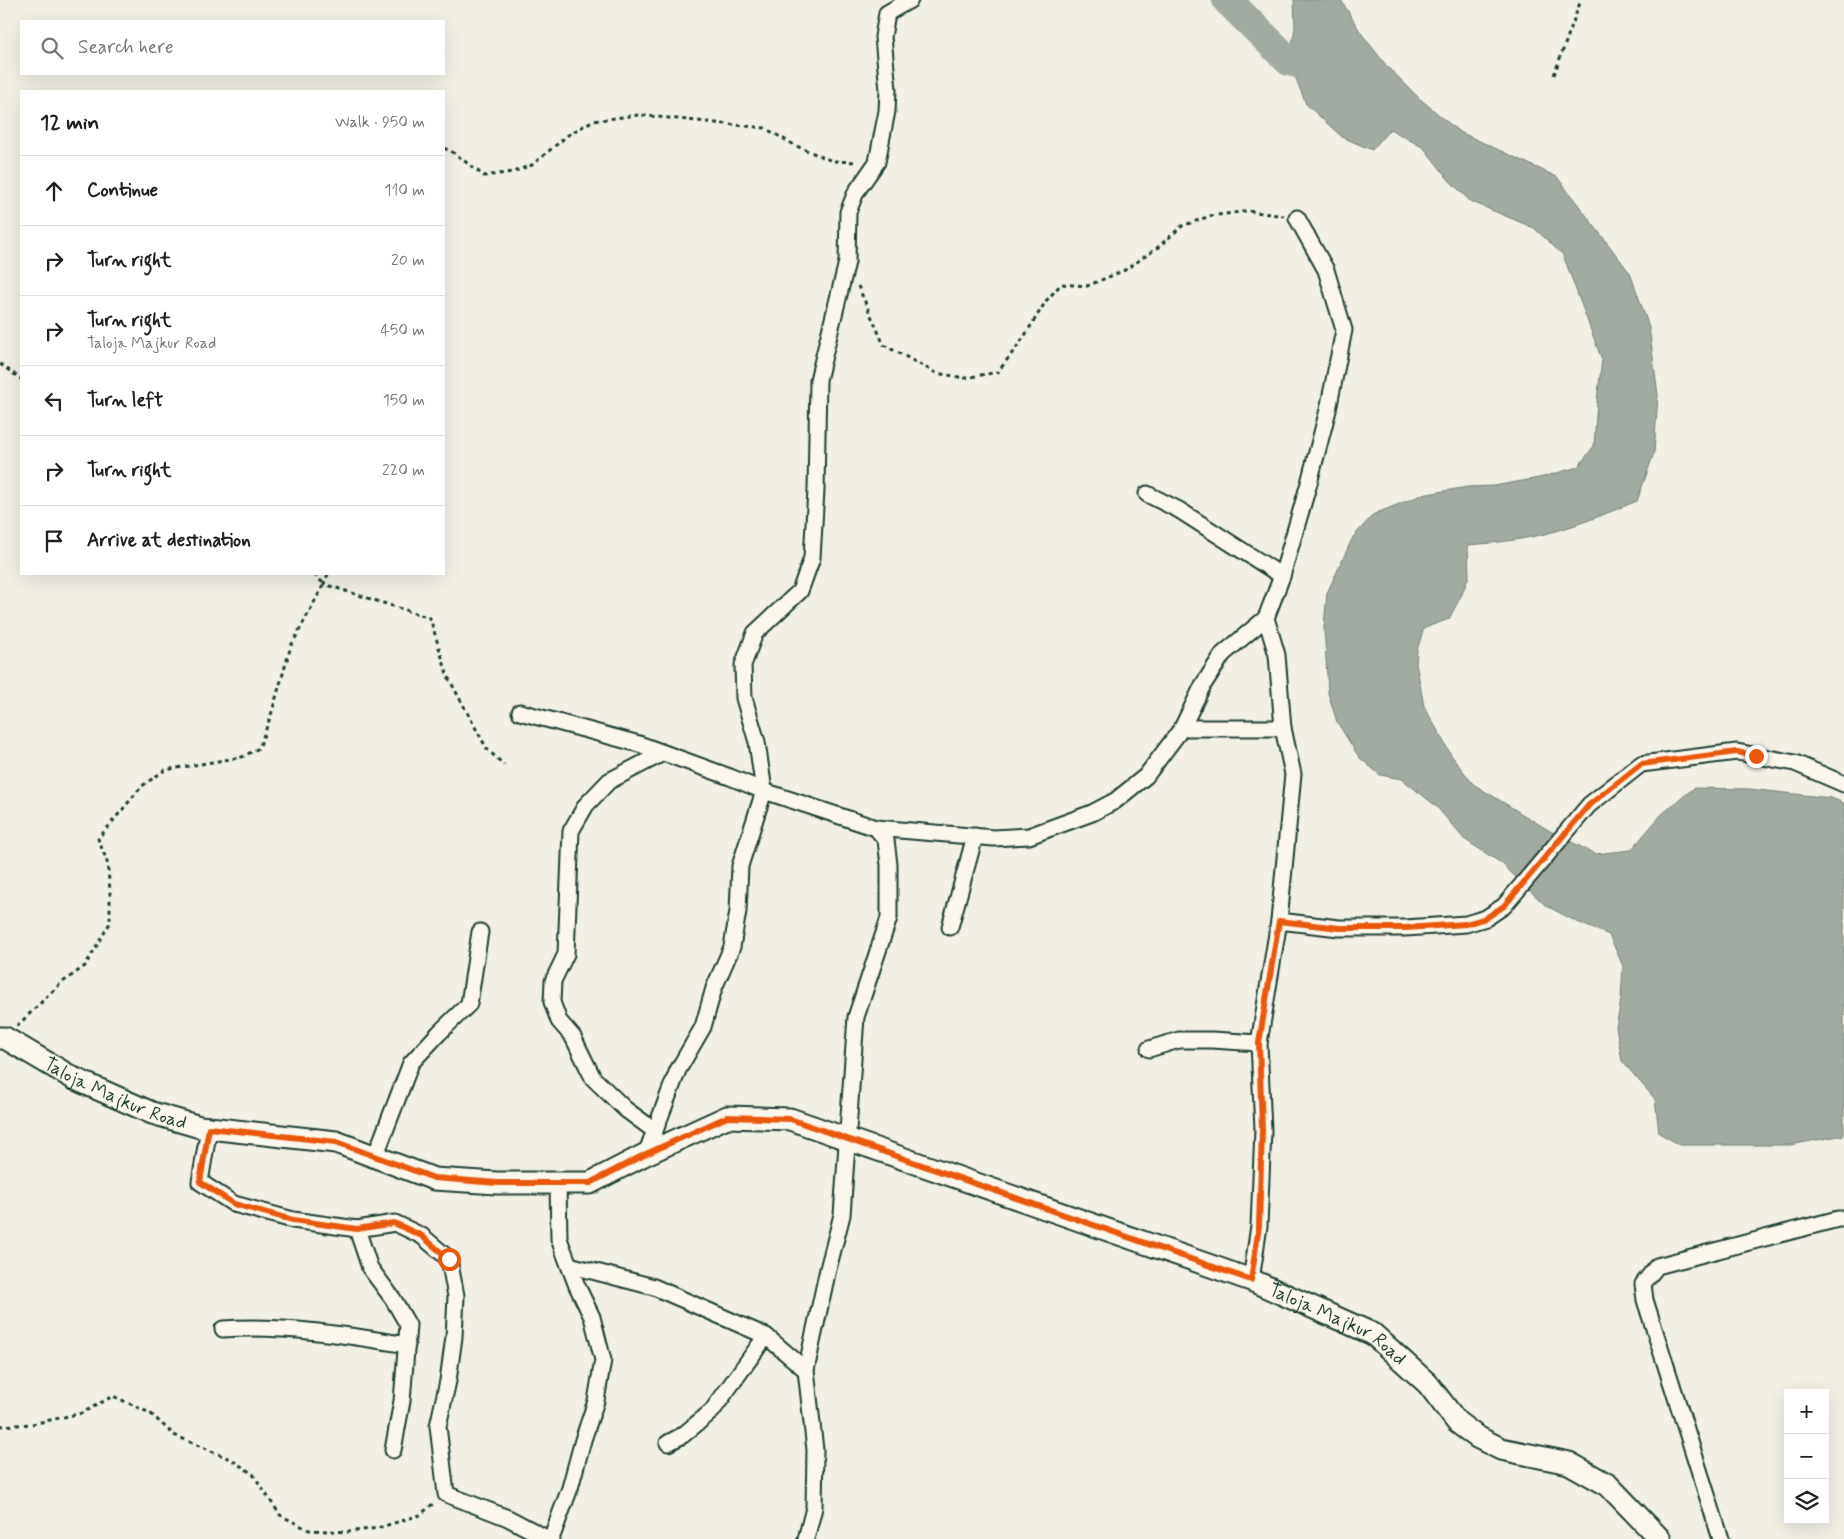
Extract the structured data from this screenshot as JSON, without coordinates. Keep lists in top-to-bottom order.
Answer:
{
  "streets": {
    "street": ["Taloja Majkur Road"]
  },
  "page": {
    "search": "Search here",
    "heading": ["12 min", "Walk · 950 m"],
    "list": [
      ["Continue", "110 m"],
      ["Turn right", "20 m"],
      ["Turn right", "Taloja Majkur Road", "450 m"],
      ["Turn left", "150 m"],
      ["Turn right", "220 m"],
      "Arrive at destination"
    ],
    "map_buttons": ["+", "−"]
  }
}
